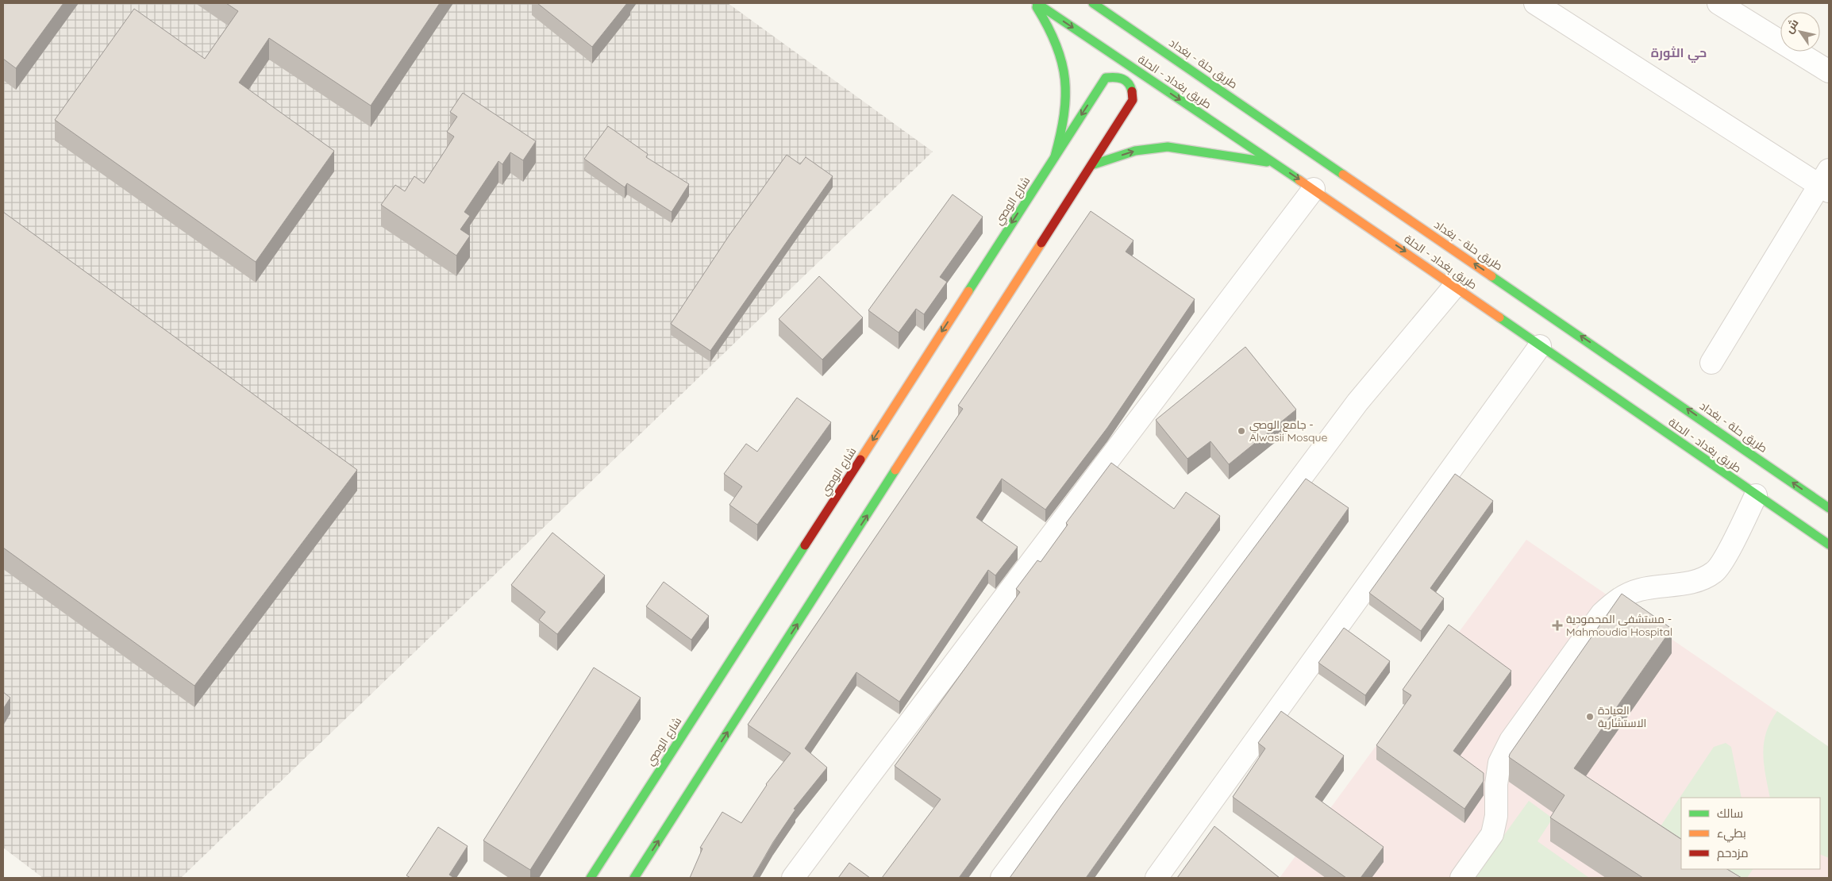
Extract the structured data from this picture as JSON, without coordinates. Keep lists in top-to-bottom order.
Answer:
{
  "streets": {
    "main road": ["طريق حلة - بغداد", "طريق بغداد - الحلة", "شارع الوصي"]
  },
  "one_way": ["طريق حلة - بغداد", "طريق بغداد - الحلة"],
  "districts": ["حي الثورة"],
  "places": {
    "other": ["جامع الوصي - Alwasii Mosque", "العيادة الاستشارية"],
    "health": ["مستشفى المحمودية - Mahmoudia Hospital"]
  },
  "legend": ["سالك", "بطيء", "مزدحم"],
  "north": "top left"
}
